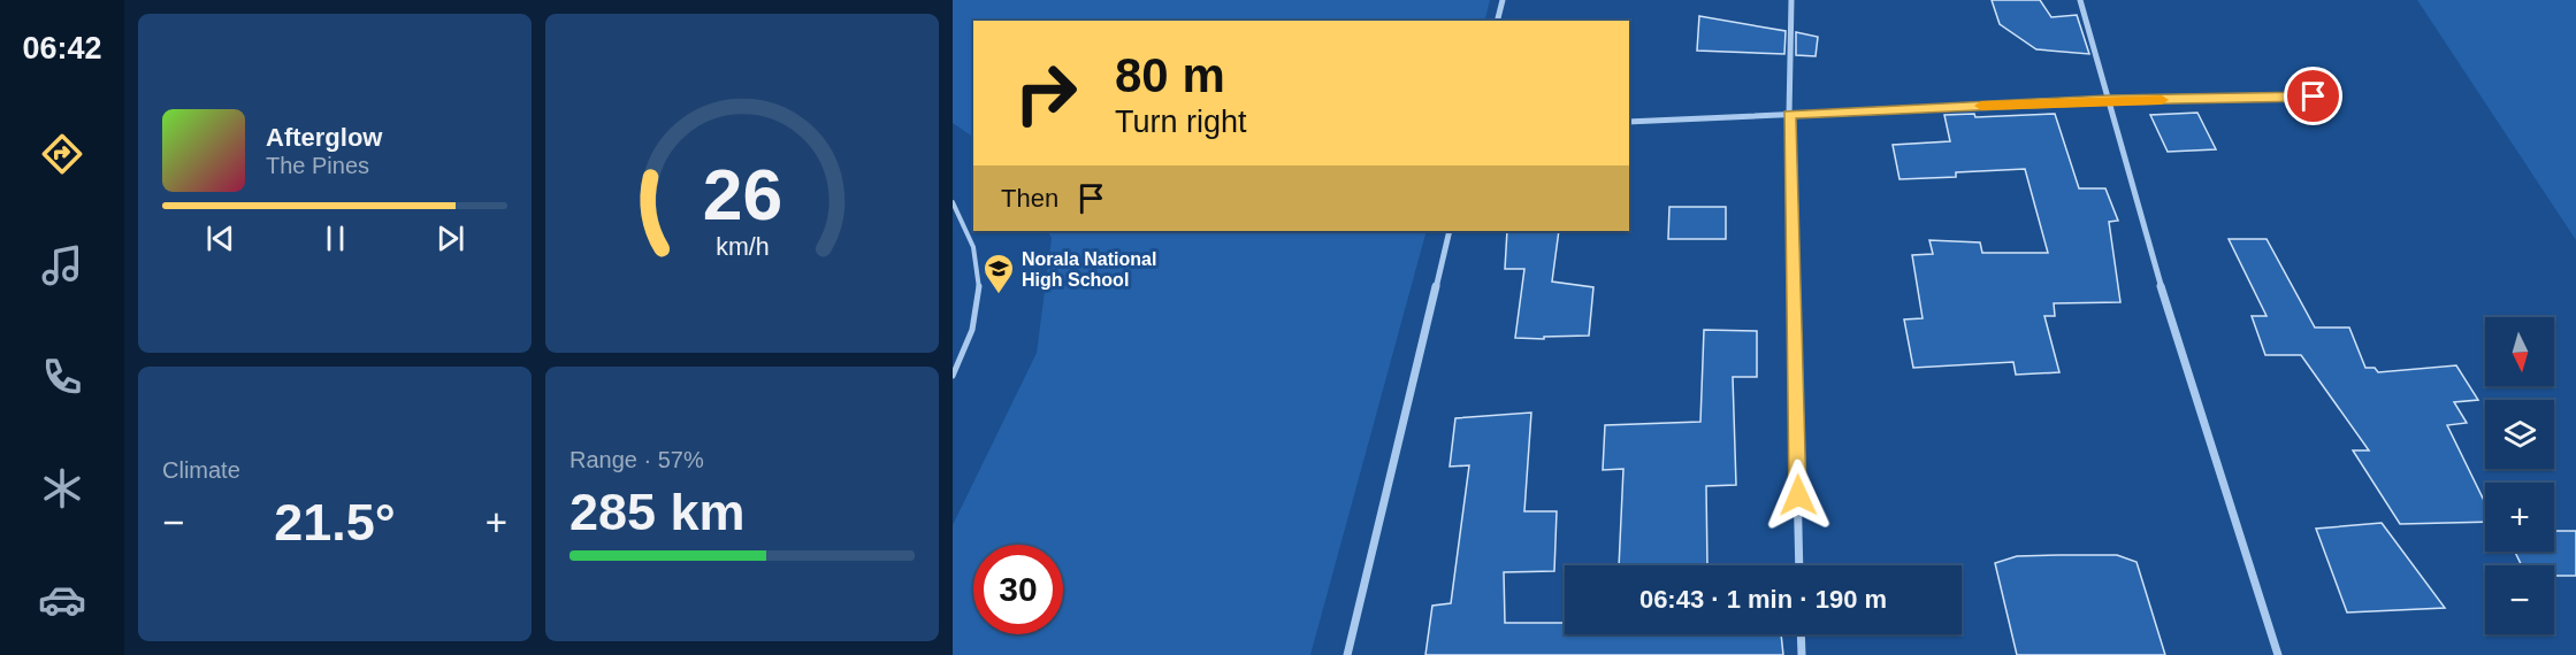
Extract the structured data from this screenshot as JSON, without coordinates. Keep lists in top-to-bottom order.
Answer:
{
  "places": {
    "school or university": ["Norala National High School"]
  },
  "north": "bottom",
  "page": {
    "tabs": "06:42",
    "turn": ["80 m", "Turn right"],
    "song": ["Afterglow", "The Pines"],
    "then": "Then",
    "map_buttons": ["+", "−"],
    "tile": [
      "Climate",
      ["Range · 57%", "285 km"]
    ],
    "heat": ["−", "21.5°", "+"],
    "limit": "30",
    "trip": "06:43 · 1 min · 190 m",
    "gauge": ["26", "km/h"]
  }
}
